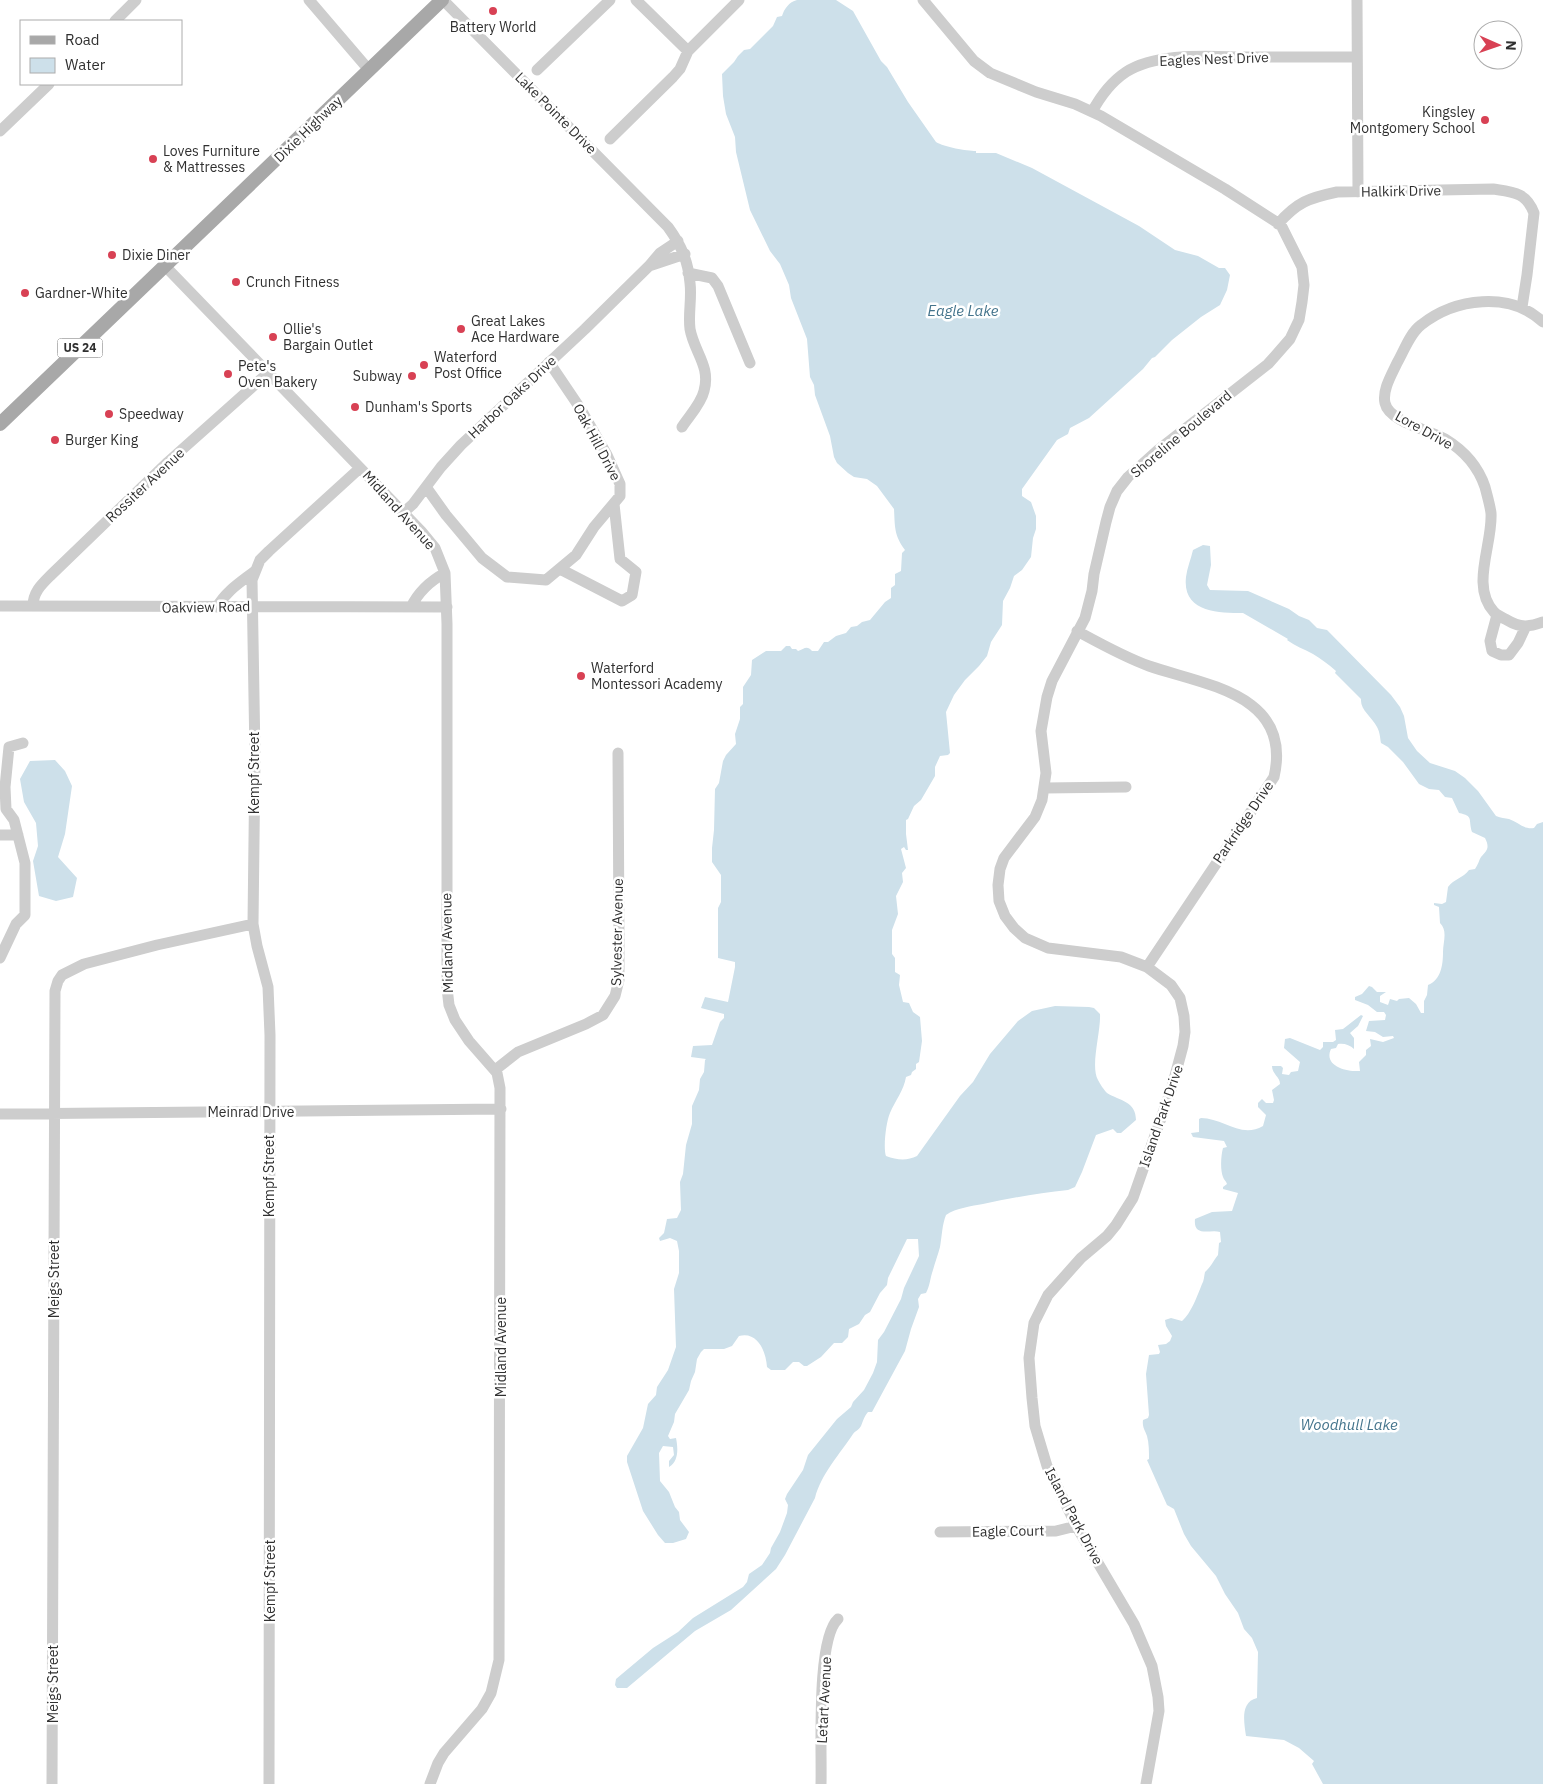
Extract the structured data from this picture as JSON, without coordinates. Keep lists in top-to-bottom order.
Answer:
{
  "streets": {
    "main road": ["Dixie Highway", "US 24"],
    "street": [
      "Eagles Nest Drive",
      "Lake Pointe Drive",
      "Halkirk Drive",
      "Harbor Oaks Drive",
      "Lore Drive",
      "Shoreline Boulevard",
      "Oak Hill Drive",
      "Rossiter Avenue",
      "Midland Avenue",
      "Oakview Road",
      "Kempf Street",
      "Parkridge Drive",
      "Sylvester Avenue",
      "Meinrad Drive",
      "Island Park Drive",
      "Meigs Street",
      "Eagle Court",
      "Letart Avenue"
    ]
  },
  "crossings": [
    ["Eagles Nest Drive", "Shoreline Boulevard"],
    ["Lake Pointe Drive", "Dixie Highway"],
    ["Lake Pointe Drive", "Harbor Oaks Drive"],
    ["Dixie Highway", "Midland Avenue"],
    ["Halkirk Drive", "Lore Drive"],
    ["Halkirk Drive", "Shoreline Boulevard"],
    ["Harbor Oaks Drive", "Oak Hill Drive"],
    ["Harbor Oaks Drive", "Midland Avenue"],
    ["Shoreline Boulevard", "Parkridge Drive"],
    ["Shoreline Boulevard", "Island Park Drive"],
    ["Rossiter Avenue", "Midland Avenue"],
    ["Rossiter Avenue", "Oakview Road"],
    ["Midland Avenue", "Oakview Road"],
    ["Midland Avenue", "Kempf Street"],
    ["Midland Avenue", "Sylvester Avenue"],
    ["Midland Avenue", "Meinrad Drive"],
    ["Oakview Road", "Kempf Street"],
    ["Kempf Street", "Meinrad Drive"],
    ["Kempf Street", "Meigs Street"],
    ["Parkridge Drive", "Island Park Drive"],
    ["Meinrad Drive", "Meigs Street"],
    ["Island Park Drive", "Eagle Court"]
  ],
  "water": ["Eagle Lake", "Woodhull Lake"],
  "places": [
    "Battery World",
    "Kingsley Montgomery School",
    "Loves Furniture & Mattresses",
    "Dixie Diner",
    "Crunch Fitness",
    "Gardner-White",
    "Great Lakes Ace Hardware",
    "Ollie's Bargain Outlet",
    "Waterford Post Office",
    "Pete's Oven Bakery",
    "Subway",
    "Dunham's Sports",
    "Speedway",
    "Burger King",
    "Waterford Montessori Academy"
  ],
  "legend": ["Road", "Water"],
  "north": "right"
}
